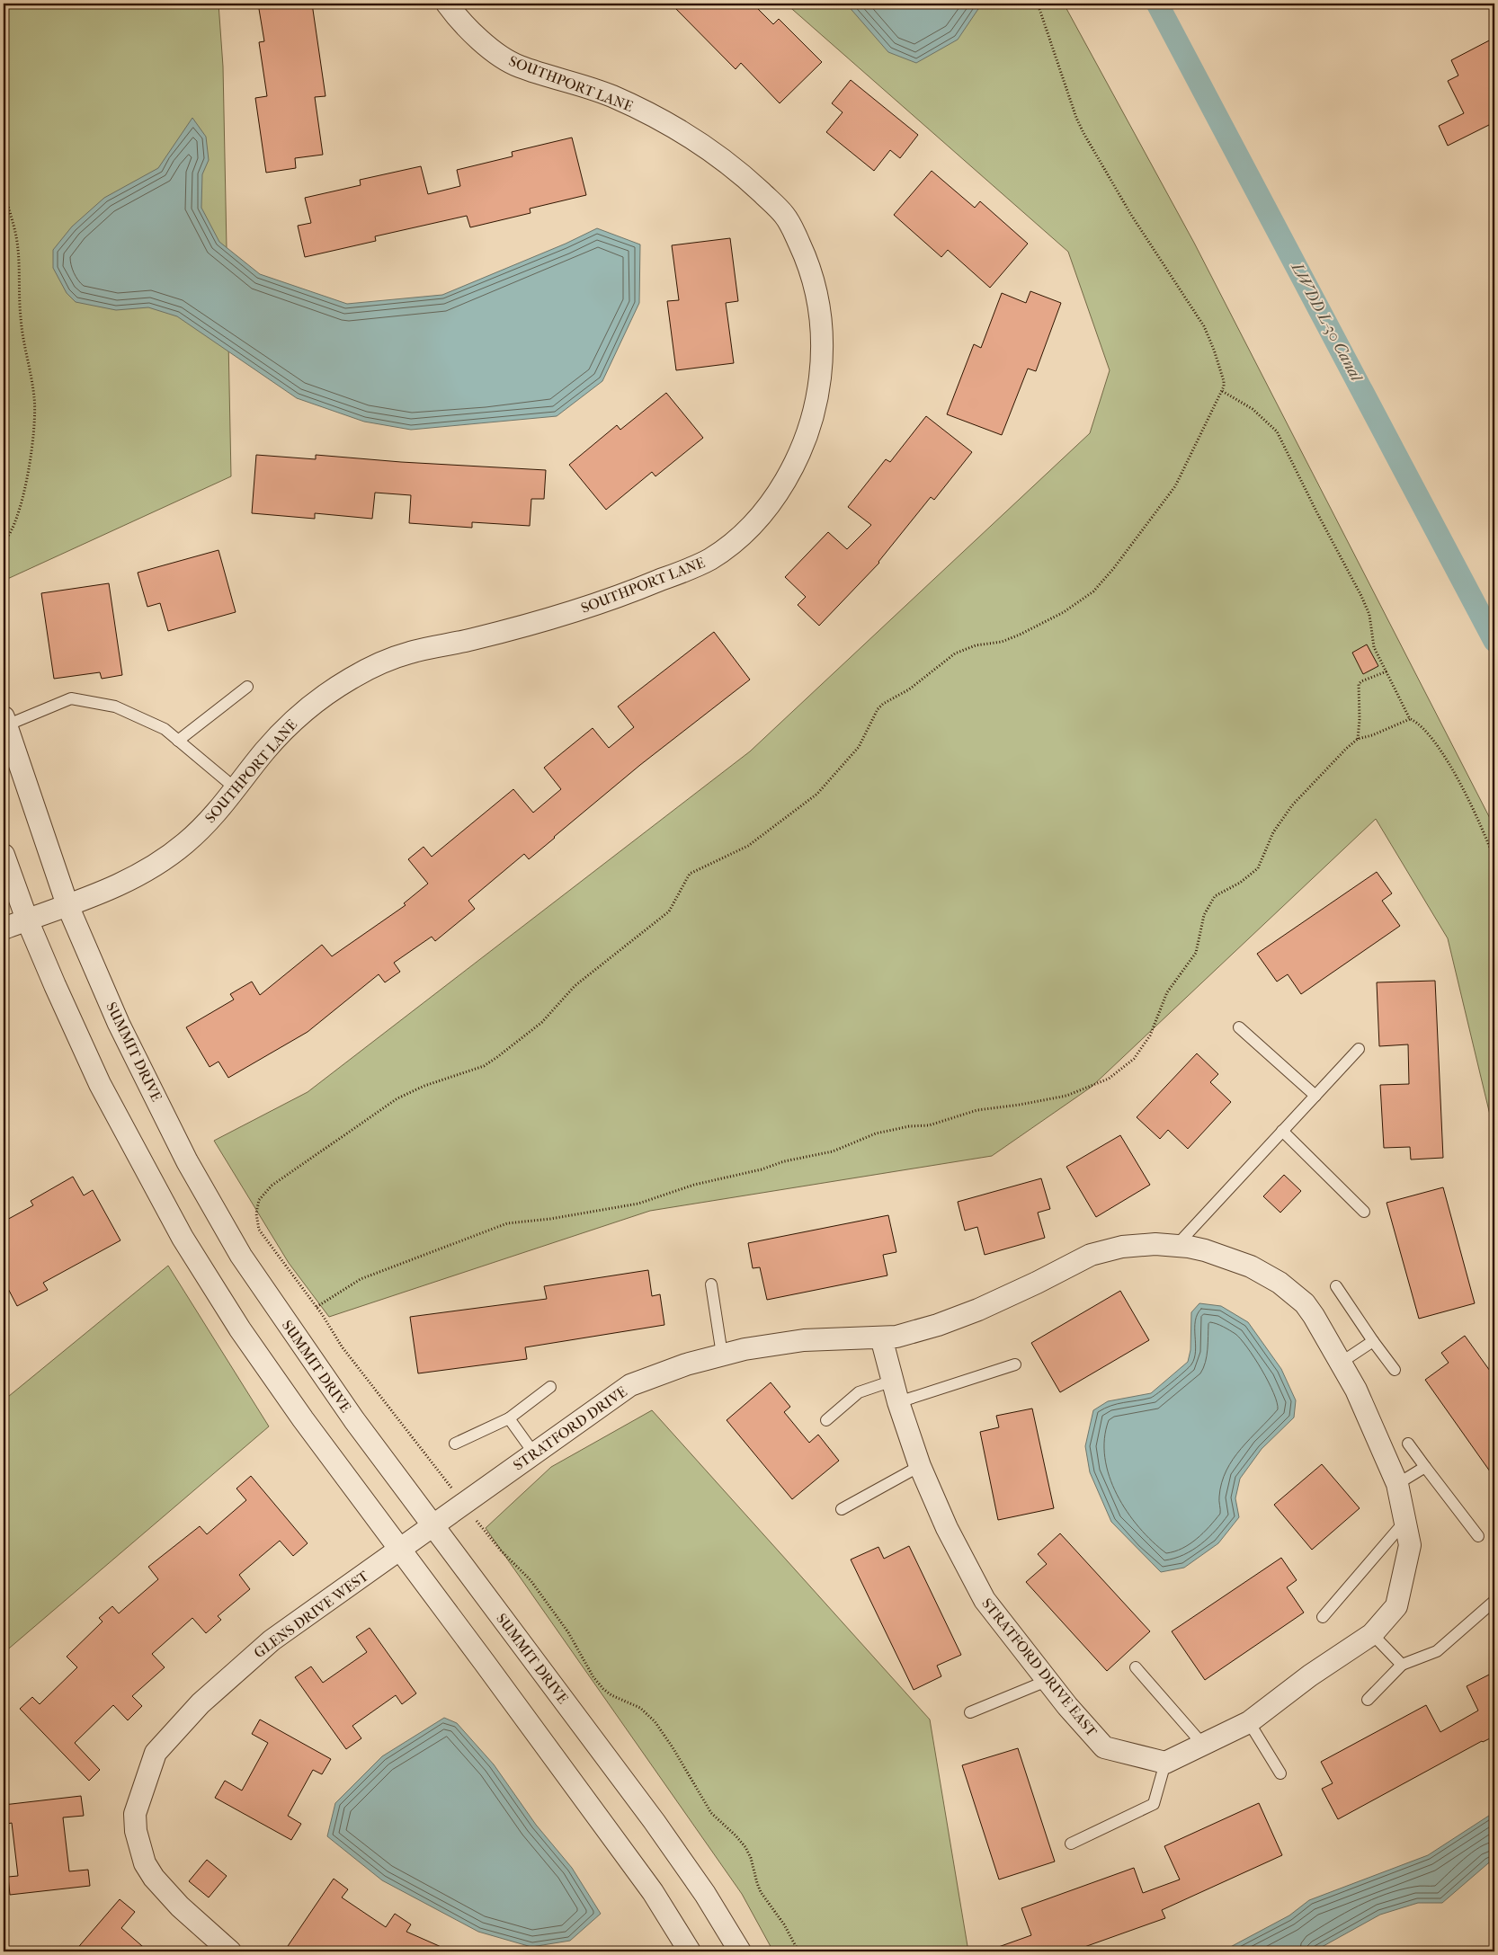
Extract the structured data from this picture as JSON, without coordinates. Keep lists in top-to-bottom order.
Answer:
{
  "streets": {
    "street": [
      "SOUTHPORT LANE",
      "SUMMIT DRIVE",
      "STRATFORD DRIVE",
      "GLENS DRIVE WEST",
      "STRATFORD DRIVE EAST"
    ]
  },
  "crossings": [
    ["SOUTHPORT LANE", "SUMMIT DRIVE"],
    ["SUMMIT DRIVE", "STRATFORD DRIVE"],
    ["SUMMIT DRIVE", "GLENS DRIVE WEST"],
    ["STRATFORD DRIVE", "GLENS DRIVE WEST"],
    ["STRATFORD DRIVE", "STRATFORD DRIVE EAST"]
  ],
  "water": ["LWDD L-30 Canal"]
}
